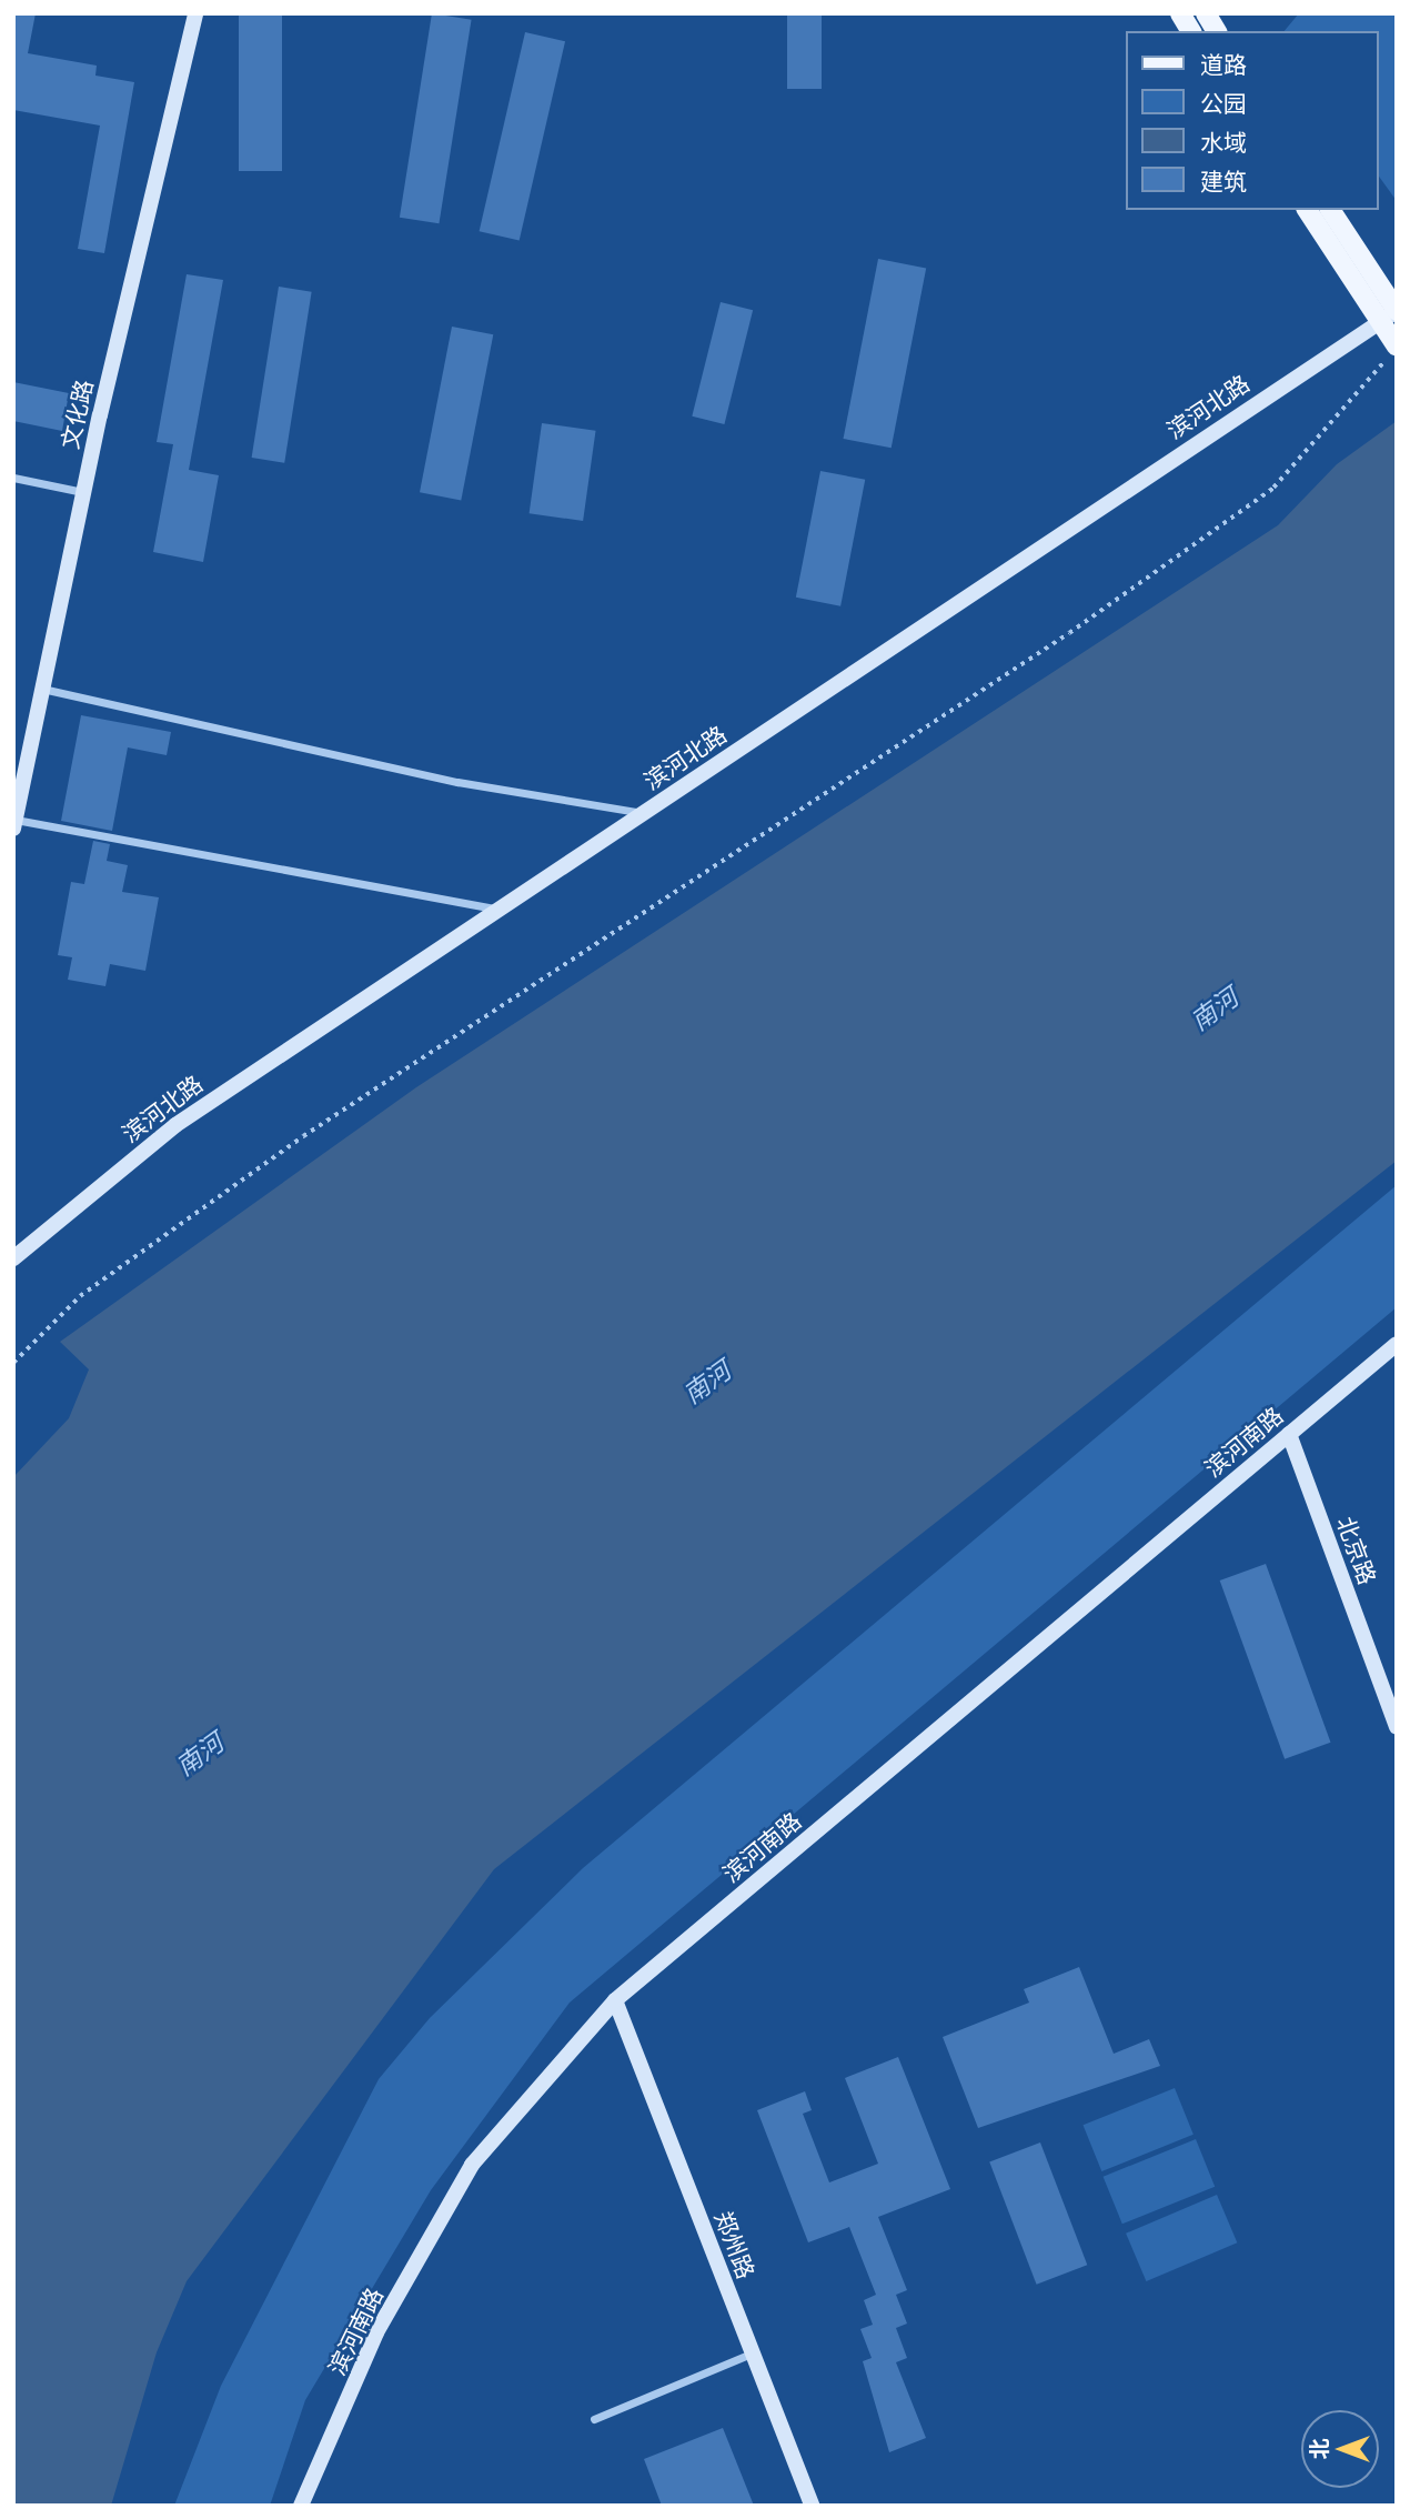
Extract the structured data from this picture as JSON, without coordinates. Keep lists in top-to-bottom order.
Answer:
{
  "streets": {
    "street": [
      "滨河北路",
      "文化路",
      "滨河南路",
      "北京路",
      "郑州路"
    ]
  },
  "crossings": [
    ["滨河南路", "北京路"],
    ["滨河南路", "郑州路"]
  ],
  "water": ["南河"],
  "legend": [
    "道路",
    "公园",
    "水域",
    "建筑"
  ],
  "north": "left"
}
